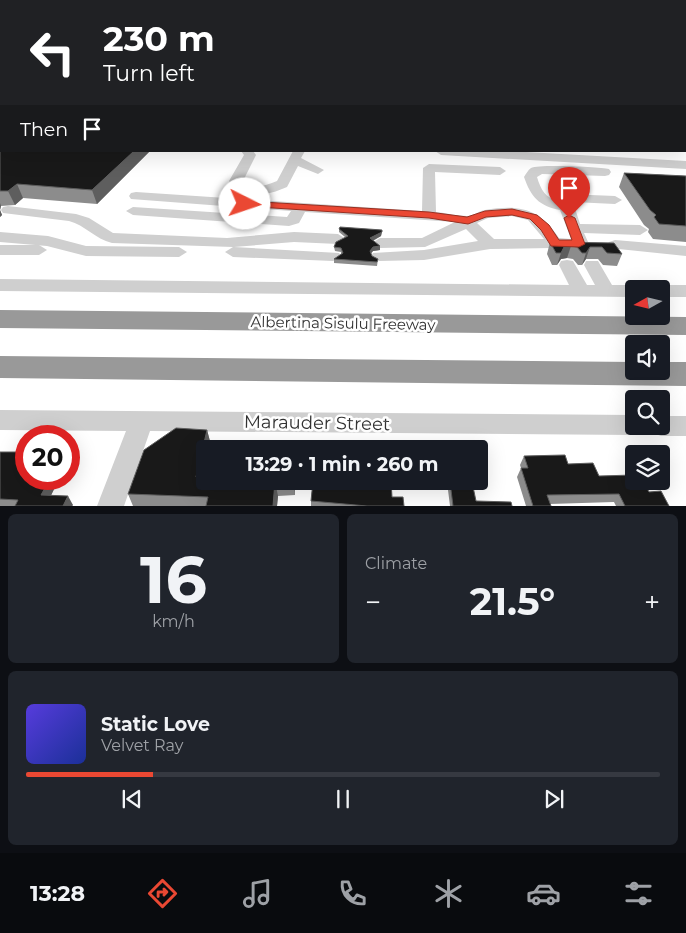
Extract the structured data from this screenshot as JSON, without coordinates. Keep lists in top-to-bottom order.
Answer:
{
  "streets": {
    "highway": ["Albertina Sisulu Freeway"],
    "street": ["Marauder Street"]
  },
  "north": "left",
  "page": {
    "turn": ["230 m", "Turn left"],
    "then": "Then",
    "limit": "20",
    "trip": "13:29 · 1 min · 260 m",
    "tile": [
      ["16", "km/h"],
      "Climate"
    ],
    "heat": ["−", "21.5°", "+"],
    "song": ["Static Love", "Velvet Ray"],
    "tabs": "13:28"
  }
}
